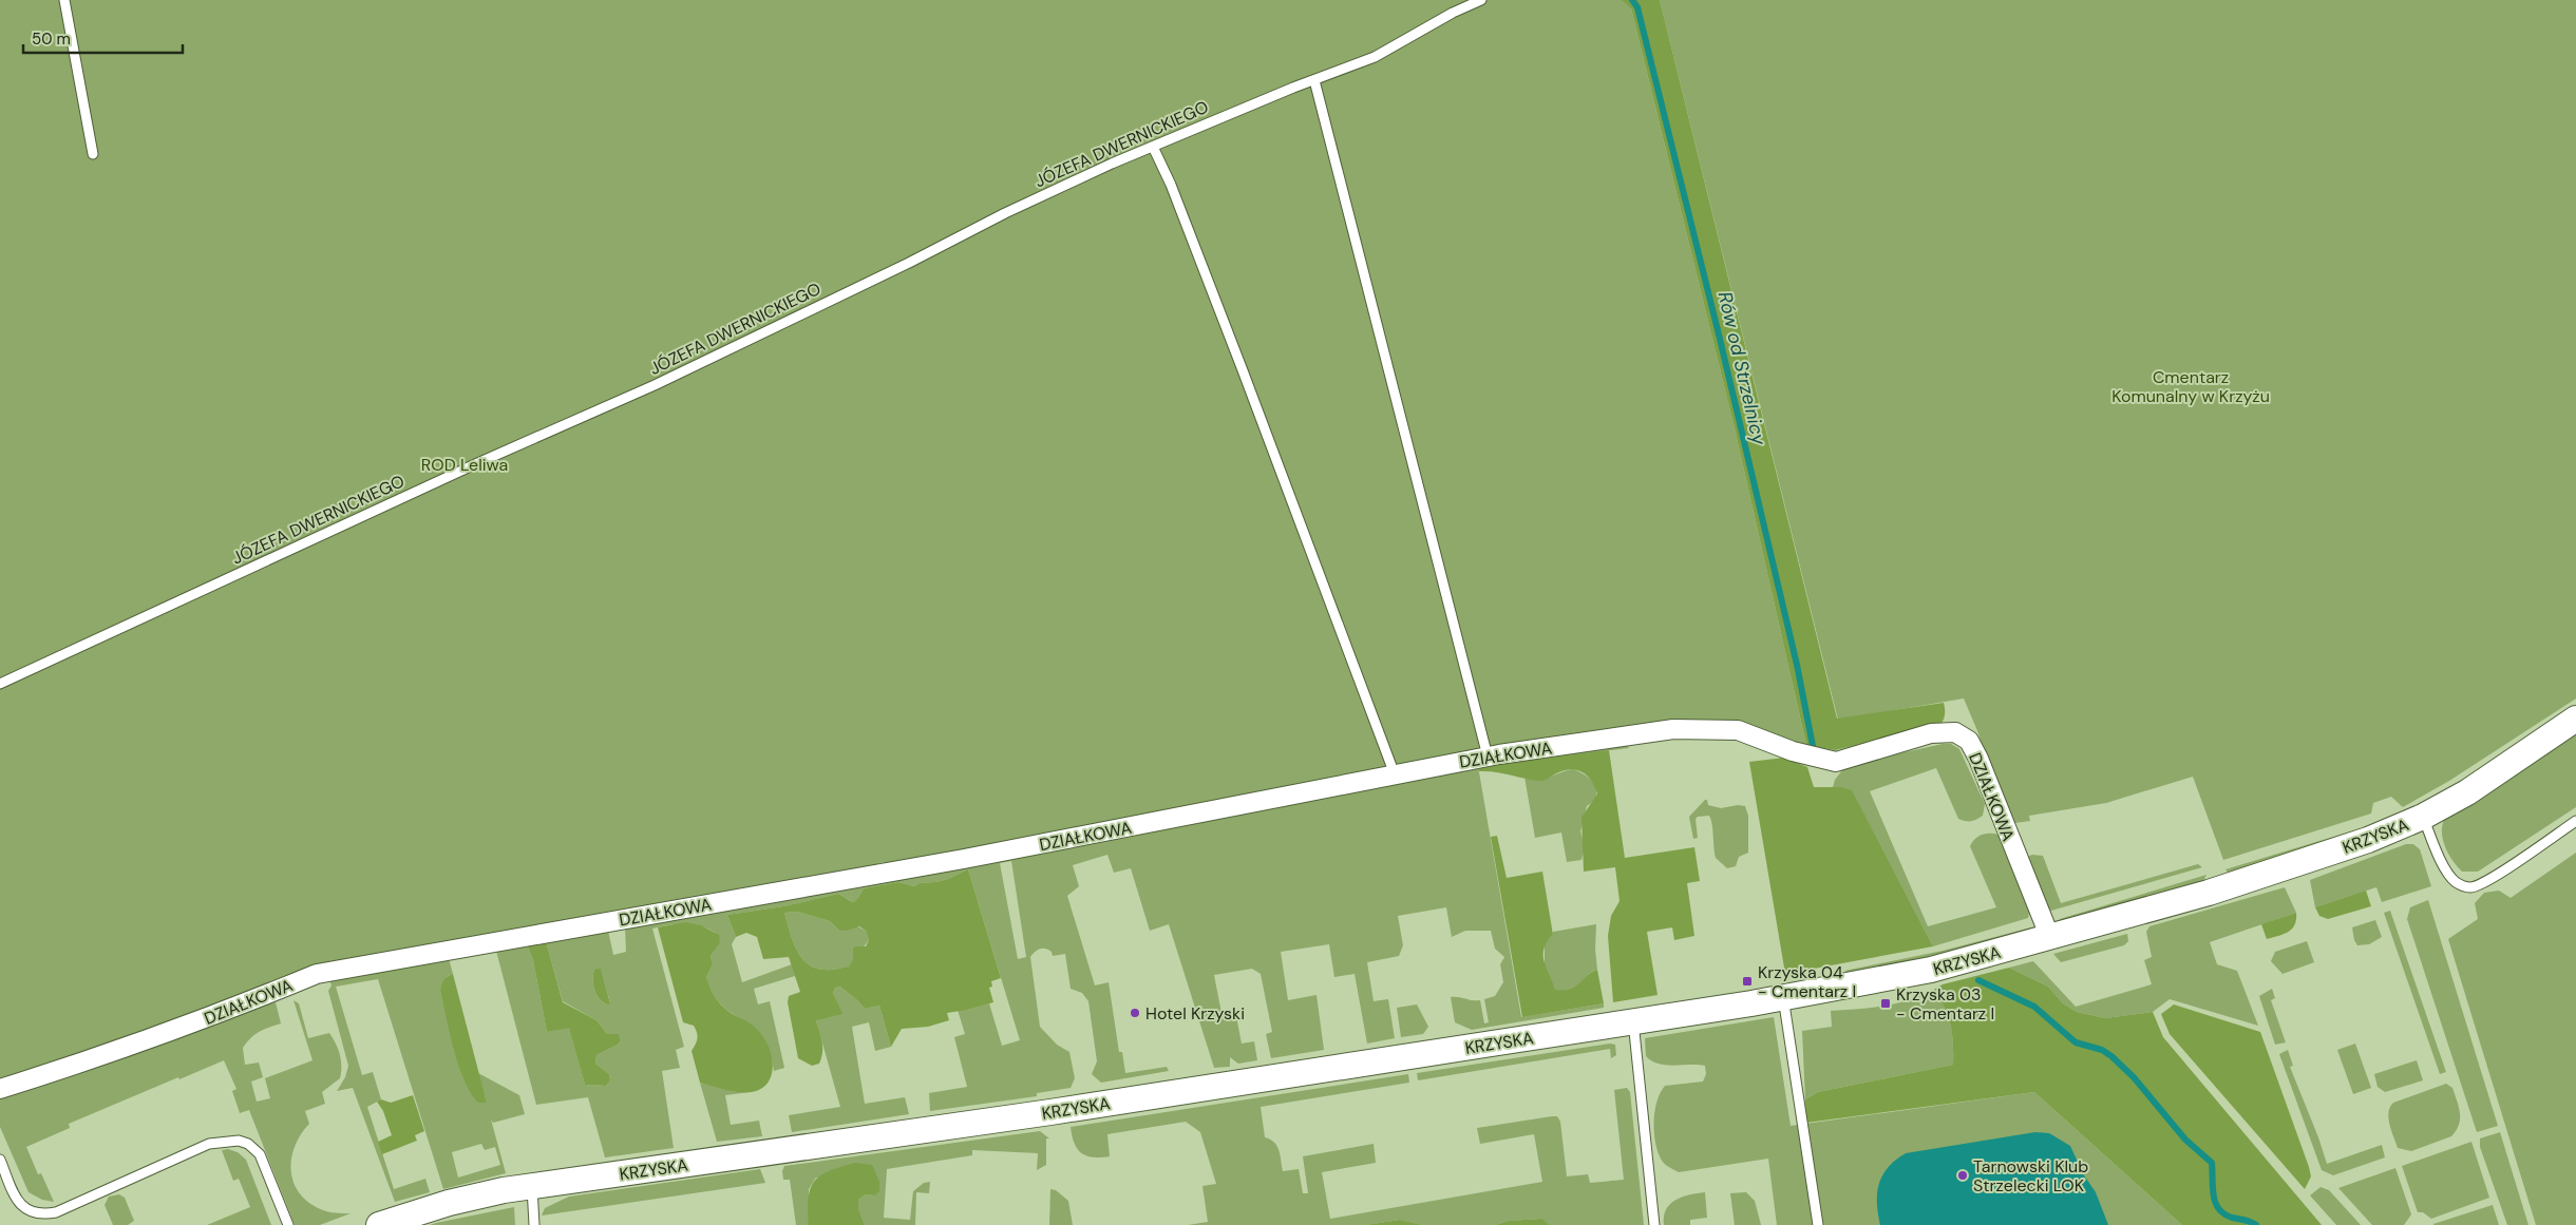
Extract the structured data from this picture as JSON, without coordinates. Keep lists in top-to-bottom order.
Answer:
{
  "streets": {
    "street": ["DZIAŁKOWA", "KRZYSKA"],
    "lane": ["JÓZEFA DWERNICKIEGO"]
  },
  "crossings": [
    ["DZIAŁKOWA", "KRZYSKA"]
  ],
  "water": ["Rów od Strzelnicy"],
  "parks": ["Cmentarz Komunalny w Krzyżu", "ROD Leliwa"],
  "places": {
    "transit": ["Krzyska 04 - Cmentarz I", "Krzyska 03 - Cmentarz I"],
    "other": ["Hotel Krzyski", "Tarnowski Klub Strzelecki LOK"]
  },
  "scale_bar": "50 m"
}
